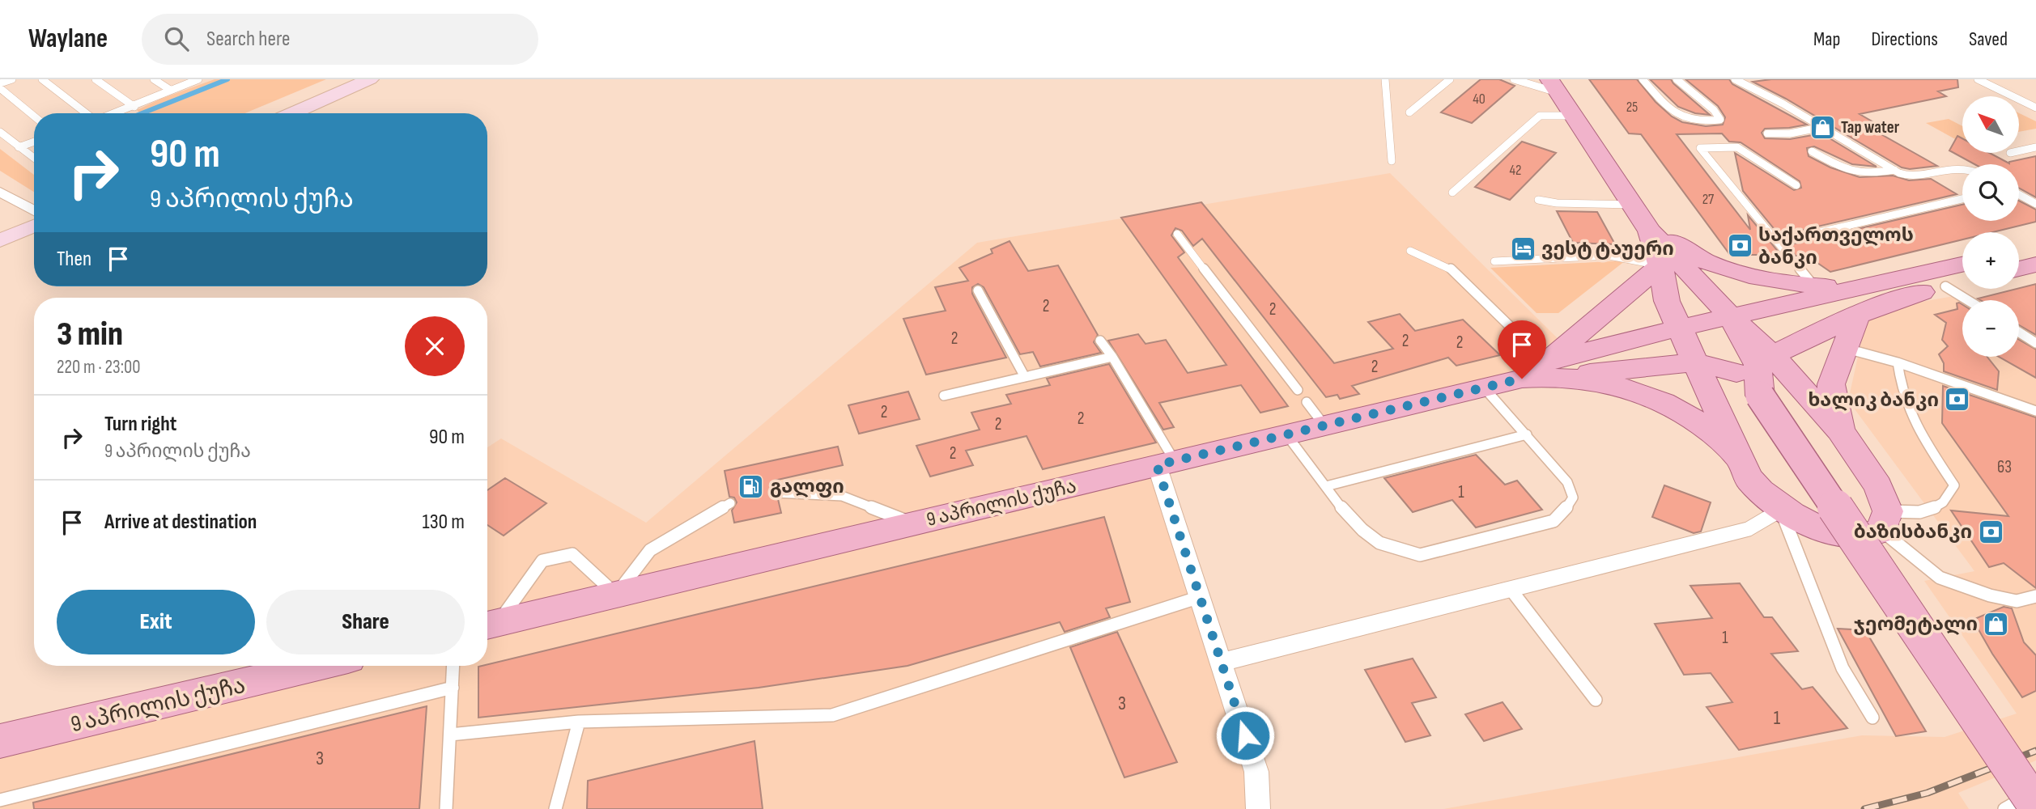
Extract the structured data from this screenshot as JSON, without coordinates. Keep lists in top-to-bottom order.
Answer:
{
  "streets": {
    "main road": ["9 აპრილის ქუჩა"]
  },
  "places": {
    "shop": ["Tap water", "ჯეომეტალი"],
    "bank": ["საქართველოს ბანკი", "ხალიკ ბანკი", "ბაზისბანკი"],
    "hotel": ["ვესტ ტაუერი"],
    "fuel station": ["გალფი"]
  },
  "house_numbers": [
    "40",
    "25",
    "42",
    "27",
    "2",
    "2",
    "2",
    "2",
    "2",
    "2",
    "2",
    "2",
    "2",
    "2",
    "63",
    "1",
    "1",
    "3",
    "1",
    "3"
  ],
  "north": "top left",
  "page": {
    "header": "Waylane",
    "search": "Search here",
    "nav": ["Map", "Directions", "Saved"],
    "map_buttons": ["+", "−"],
    "turn": ["90 m", "9 აპრილის ქუჩა"],
    "then": "Then",
    "heading": ["3 min", "220 m · 23:00"],
    "list": [
      {
        "name": "Turn right",
        "note": "9 აპრილის ქუჩა",
        "value": "90 m"
      },
      {
        "name": "Arrive at destination",
        "value": "130 m"
      }
    ],
    "buttons": ["Exit", "Share"]
  }
}
